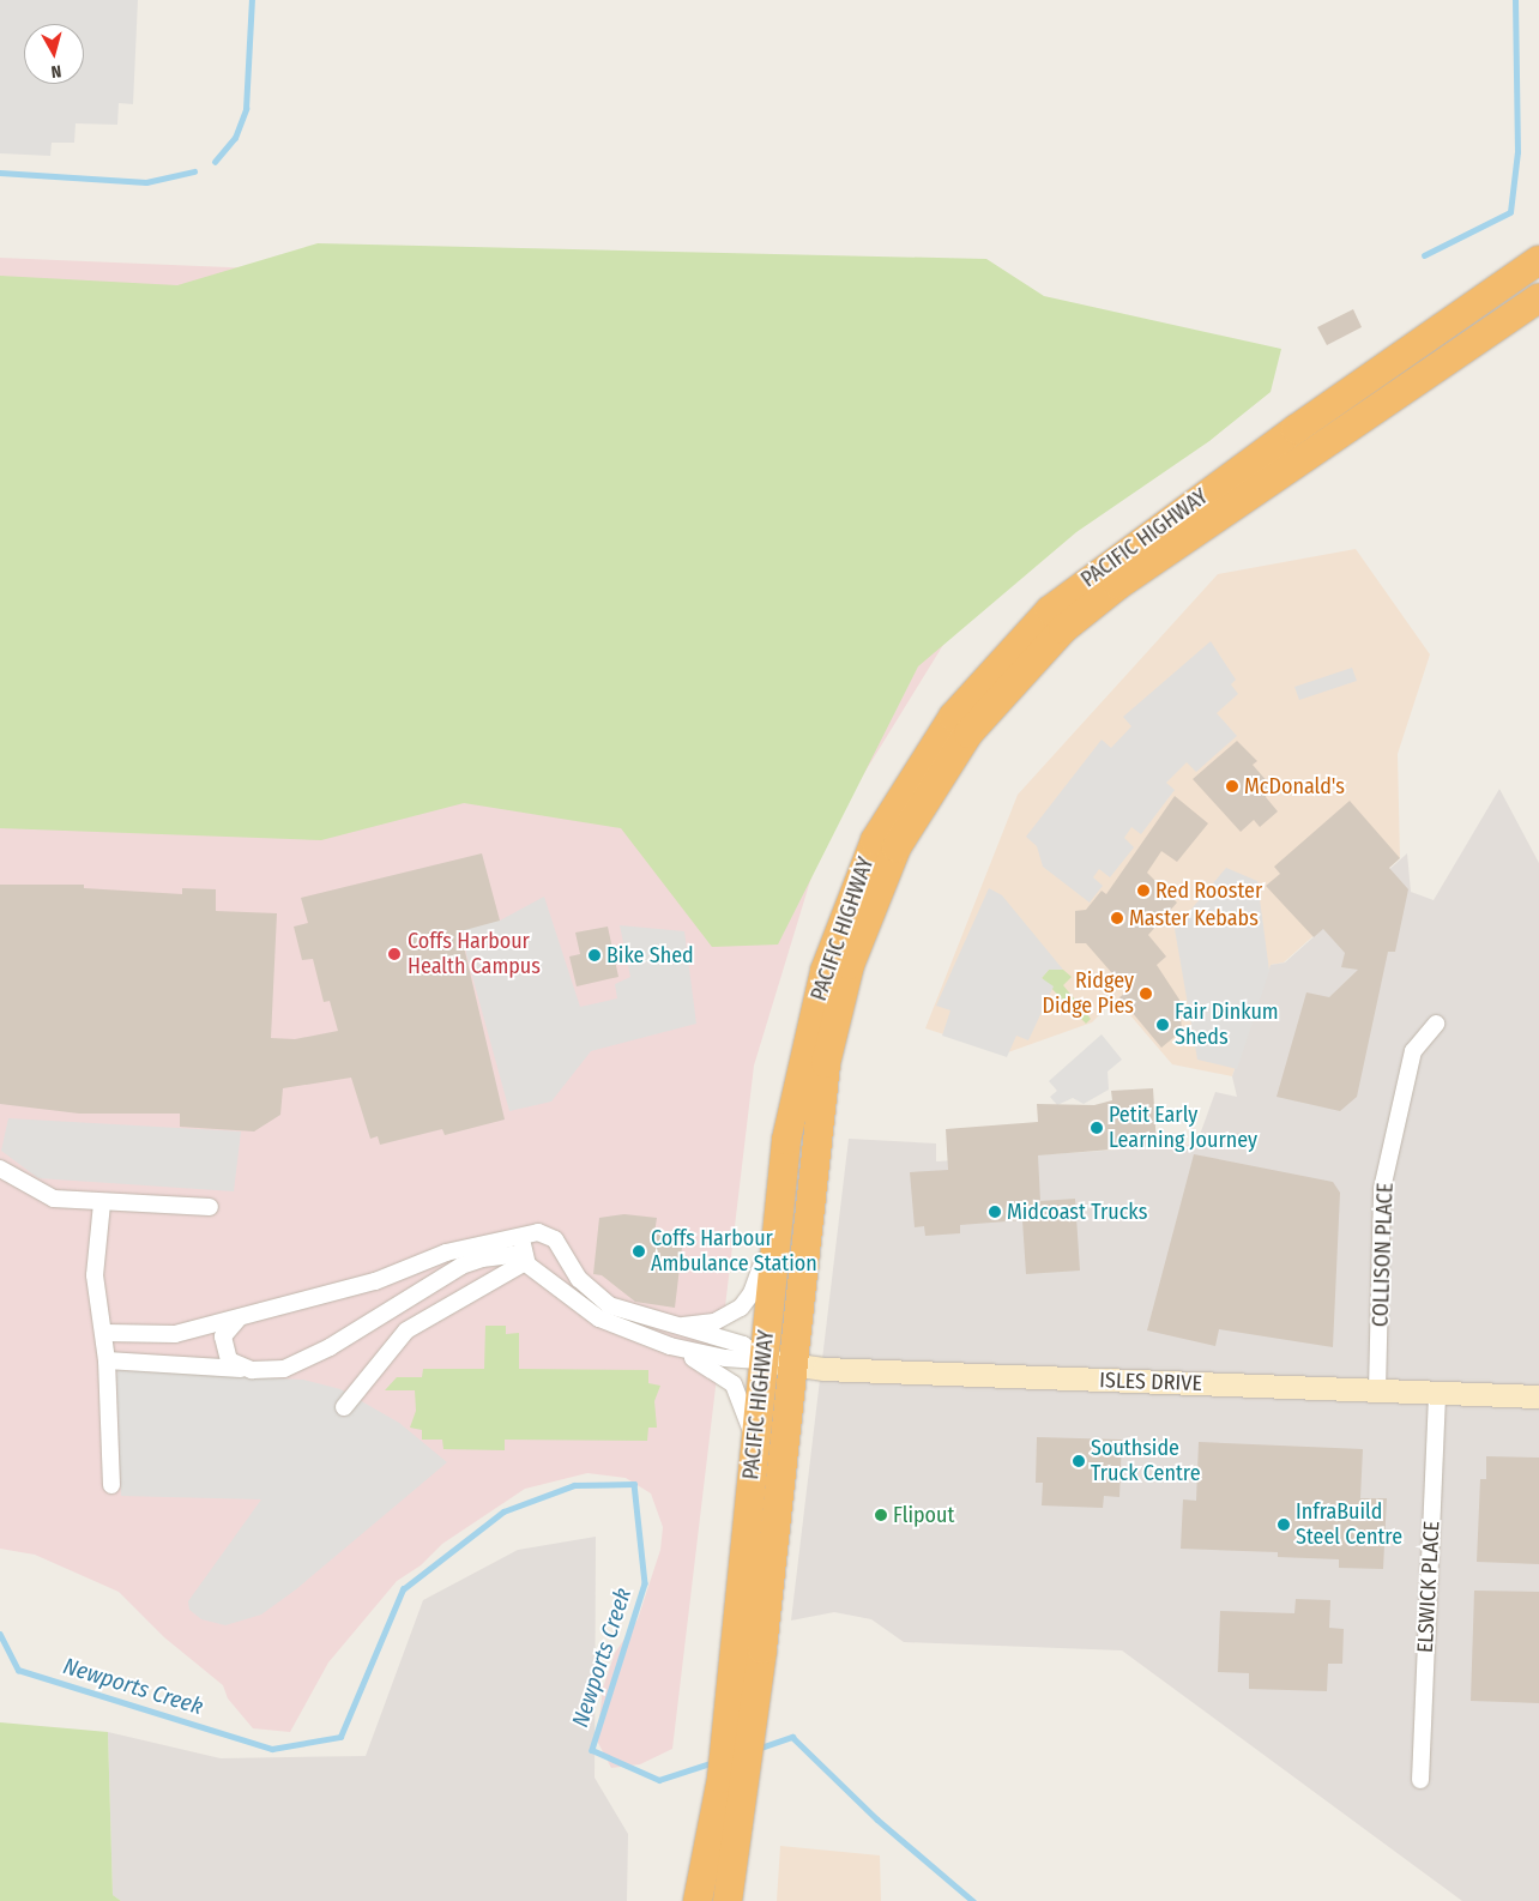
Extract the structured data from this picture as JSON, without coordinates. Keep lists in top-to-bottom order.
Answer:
{
  "streets": {
    "highway": ["PACIFIC HIGHWAY"],
    "street": ["COLLISON PLACE", "ISLES DRIVE", "ELSWICK PLACE"]
  },
  "crossings": [
    ["PACIFIC HIGHWAY", "ISLES DRIVE"],
    ["COLLISON PLACE", "ISLES DRIVE"],
    ["ISLES DRIVE", "ELSWICK PLACE"]
  ],
  "water": ["Newports Creek"],
  "places": [
    "McDonald's",
    "Red Rooster",
    "Master Kebabs",
    "Coffs Harbour Health Campus",
    "Bike Shed",
    "Ridgey Didge Pies",
    "Fair Dinkum Sheds",
    "Petit Early Learning Journey",
    "Midcoast Trucks",
    "Coffs Harbour Ambulance Station",
    "Southside Truck Centre",
    "Flipout",
    "InfraBuild Steel Centre"
  ],
  "north": "bottom"
}
